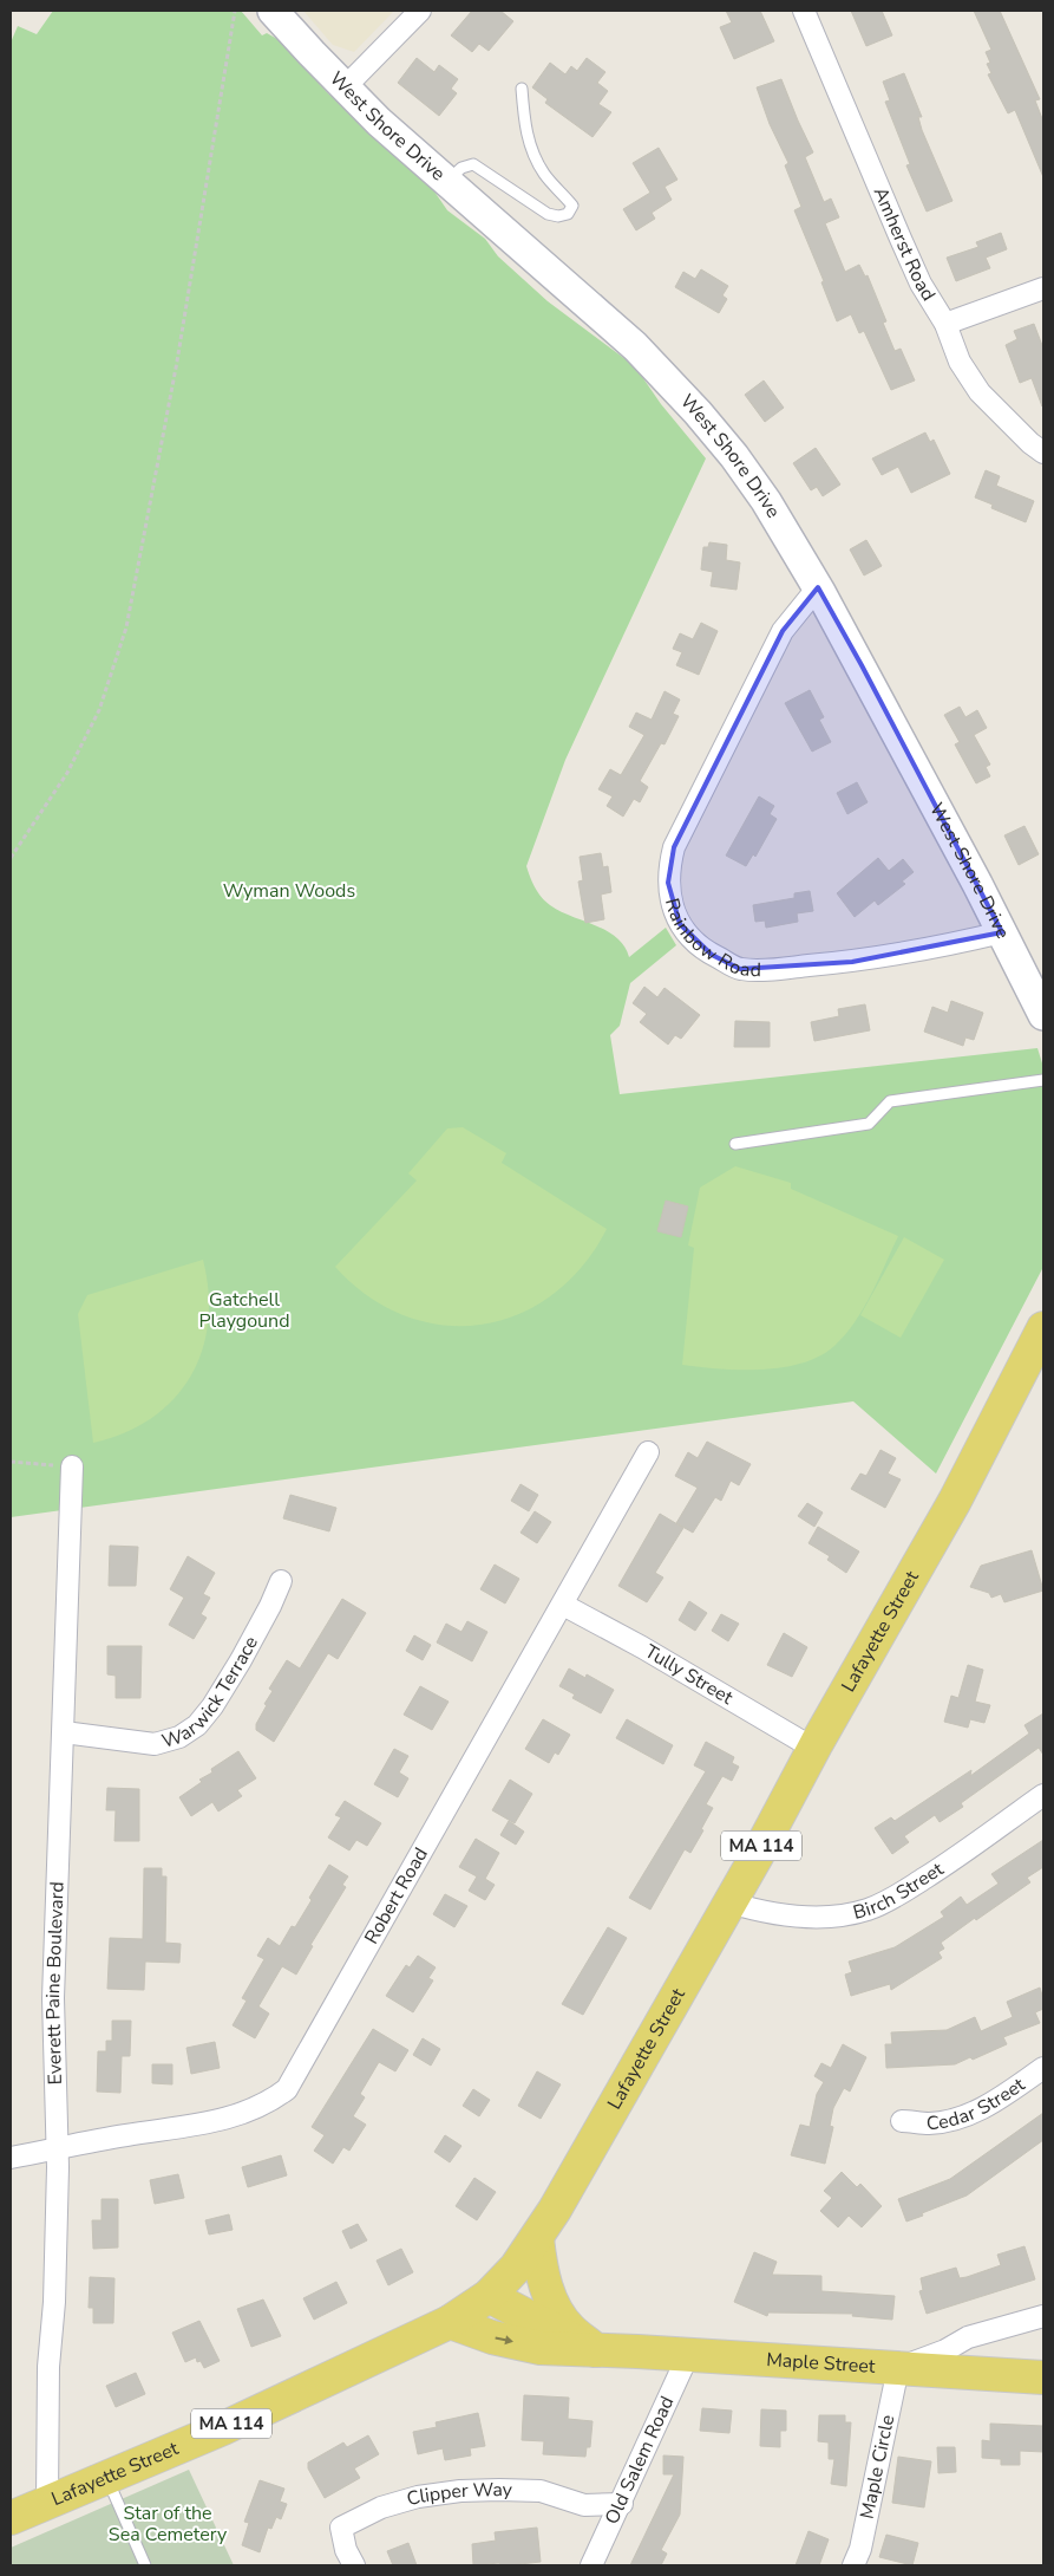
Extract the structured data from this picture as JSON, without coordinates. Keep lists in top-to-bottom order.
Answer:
{
  "streets": {
    "main road": [
      "West Shore Drive",
      "Lafayette Street",
      "MA 114",
      "Maple Street"
    ],
    "street": [
      "Amherst Road",
      "Rainbow Road",
      "Tully Street",
      "Warwick Terrace",
      "Birch Street",
      "Robert Road",
      "Everett Paine Boulevard",
      "Cedar Street",
      "Old Salem Road",
      "Maple Circle",
      "Clipper Way"
    ]
  },
  "crossings": [
    ["West Shore Drive", "Rainbow Road"],
    ["Lafayette Street", "Tully Street"],
    ["Lafayette Street", "Birch Street"],
    ["Lafayette Street", "Everett Paine Boulevard"],
    ["Lafayette Street", "Maple Street"],
    ["Tully Street", "Robert Road"],
    ["Warwick Terrace", "Everett Paine Boulevard"],
    ["Robert Road", "Everett Paine Boulevard"],
    ["Maple Street", "Old Salem Road"],
    ["Maple Street", "Maple Circle"],
    ["Old Salem Road", "Clipper Way"]
  ],
  "parks": ["Wyman Woods", "Gatchell Playgound", "Star of the Sea Cemetery"]
}
